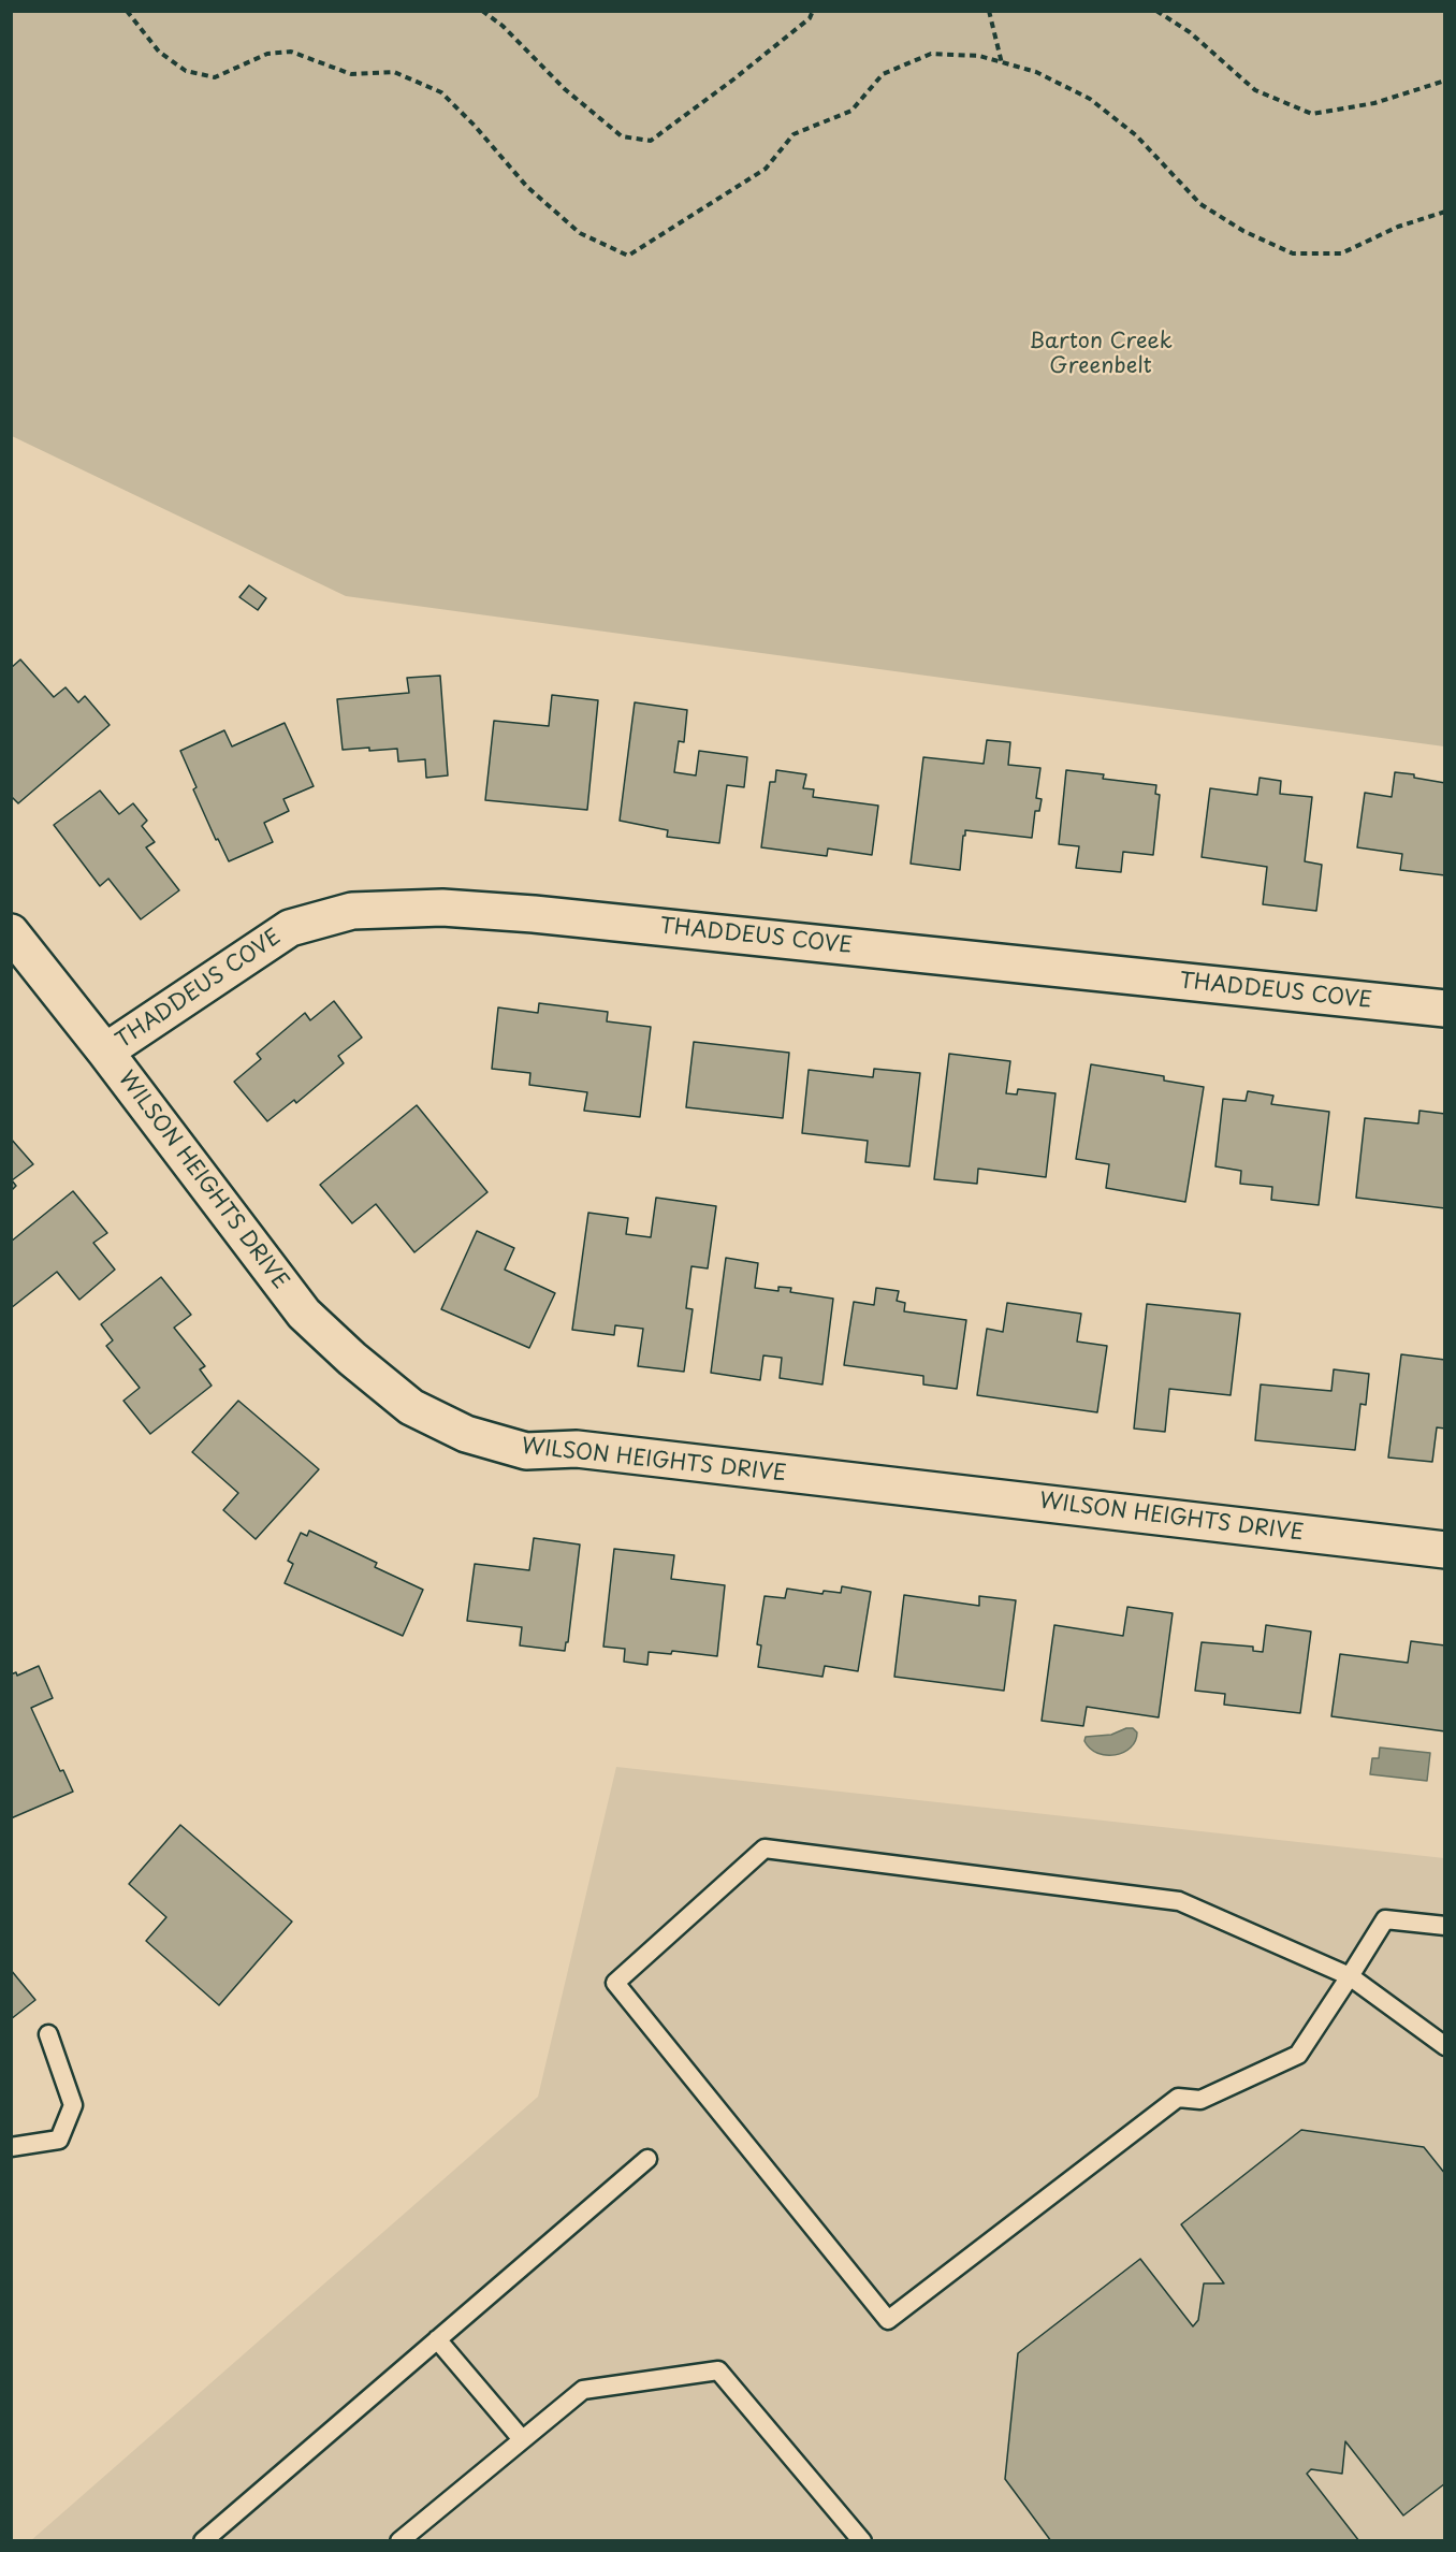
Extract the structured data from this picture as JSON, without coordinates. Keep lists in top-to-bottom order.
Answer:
{
  "streets": {
    "street": ["THADDEUS COVE", "WILSON HEIGHTS DRIVE"]
  },
  "crossings": [
    ["THADDEUS COVE", "WILSON HEIGHTS DRIVE"]
  ],
  "parks": ["Barton Creek Greenbelt"]
}
